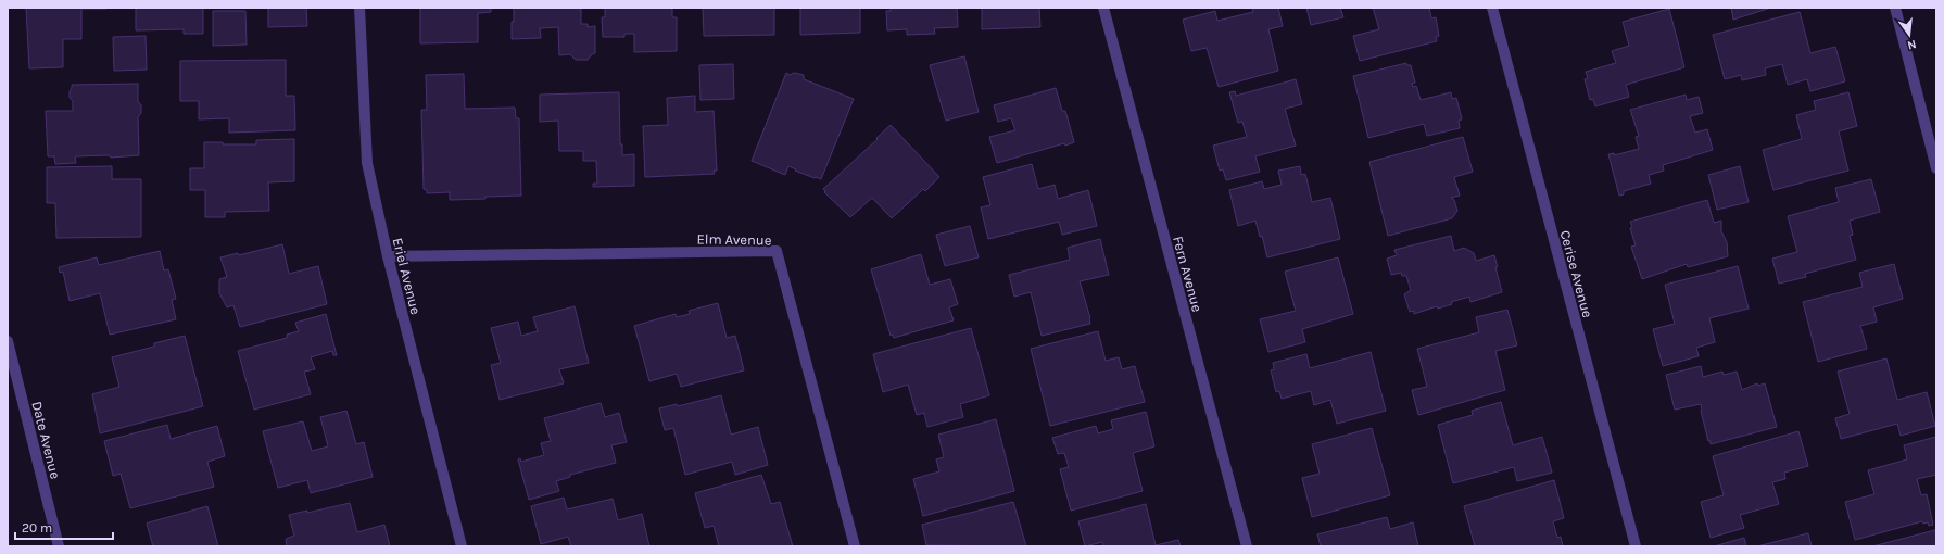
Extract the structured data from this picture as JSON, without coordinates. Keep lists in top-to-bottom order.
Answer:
{
  "streets": {
    "street": [
      "Elm Avenue",
      "Fern Avenue",
      "Cerise Avenue",
      "Eriel Avenue",
      "Date Avenue"
    ]
  },
  "crossings": [
    ["Elm Avenue", "Eriel Avenue"]
  ],
  "scale_bar": "20 m",
  "north": "bottom"
}
